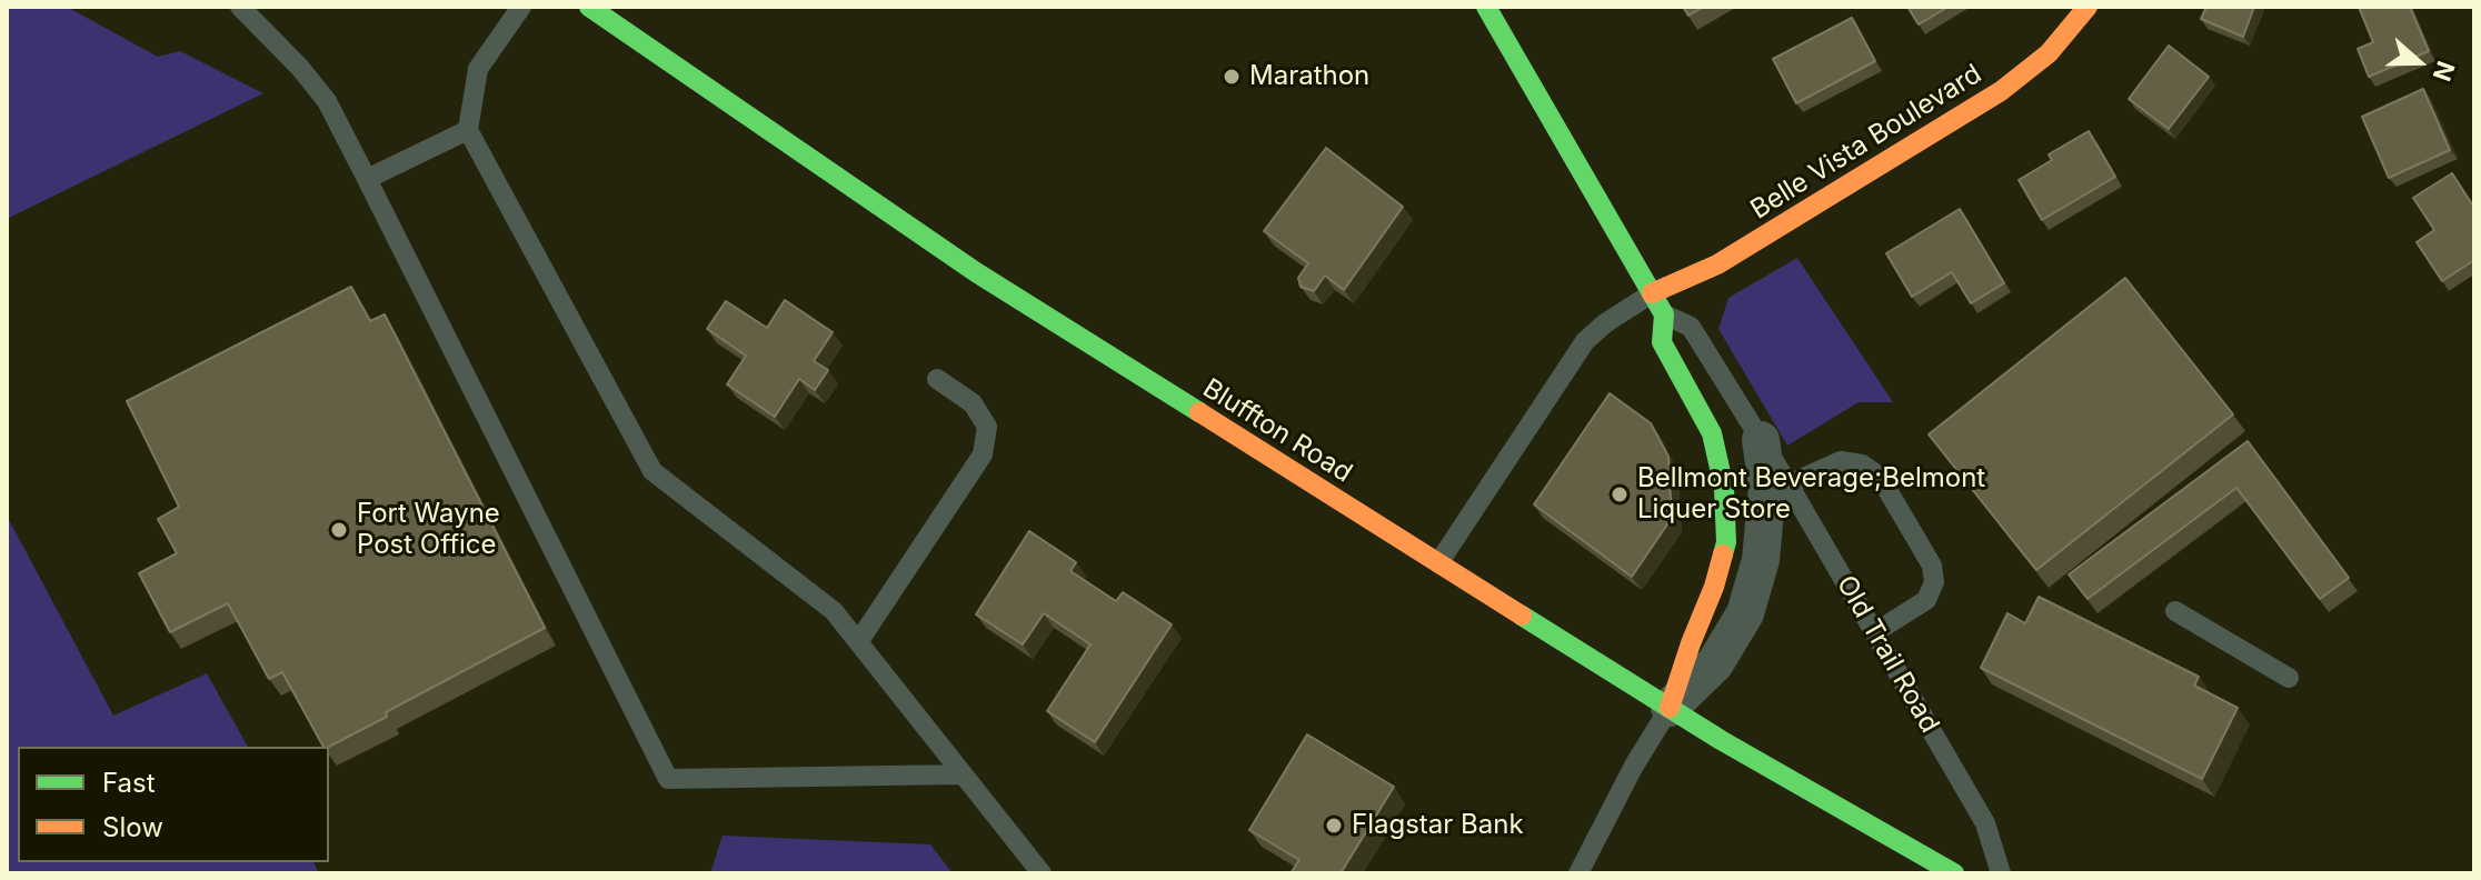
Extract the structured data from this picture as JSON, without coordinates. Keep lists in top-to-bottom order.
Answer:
{
  "streets": {
    "main road": ["Belle Vista Boulevard", "Bluffton Road", "Old Trail Road"]
  },
  "crossings": [
    ["Belle Vista Boulevard", "Old Trail Road"],
    ["Bluffton Road", "Old Trail Road"]
  ],
  "places": [
    "Marathon",
    "Bellmont Beverage;Belmont Liquer Store",
    "Fort Wayne Post Office",
    "Flagstar Bank"
  ],
  "legend": ["Fast", "Slow"],
  "north": "right"
}
